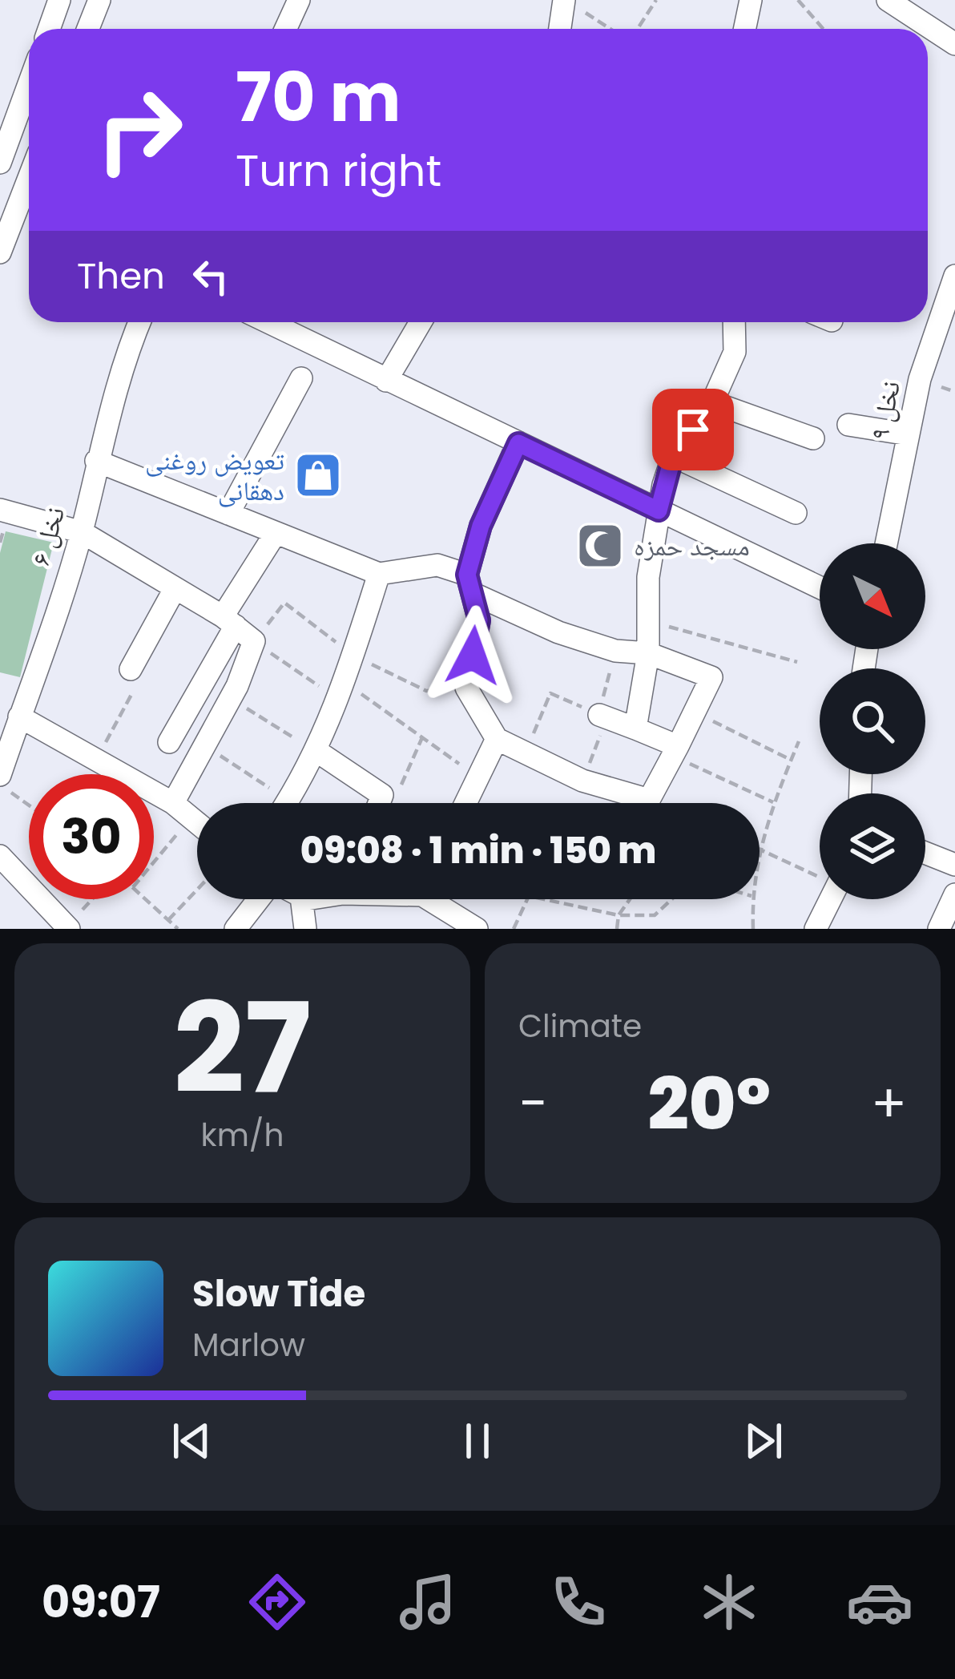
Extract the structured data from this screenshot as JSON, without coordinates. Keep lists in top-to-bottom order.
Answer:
{
  "streets": {
    "street": ["نخل ۹", "نخل ۶"]
  },
  "places": {
    "shop": ["تعویض روغنی دهقانی"],
    "mosque": ["مسجد حمزه"]
  },
  "north": "bottom right",
  "page": {
    "turn": ["70 m", "Turn right"],
    "then": "Then",
    "limit": "30",
    "trip": "09:08 · 1 min · 150 m",
    "tile": [
      ["27", "km/h"],
      "Climate"
    ],
    "heat": ["−", "20°", "+"],
    "song": ["Slow Tide", "Marlow"],
    "tabs": "09:07"
  }
}
